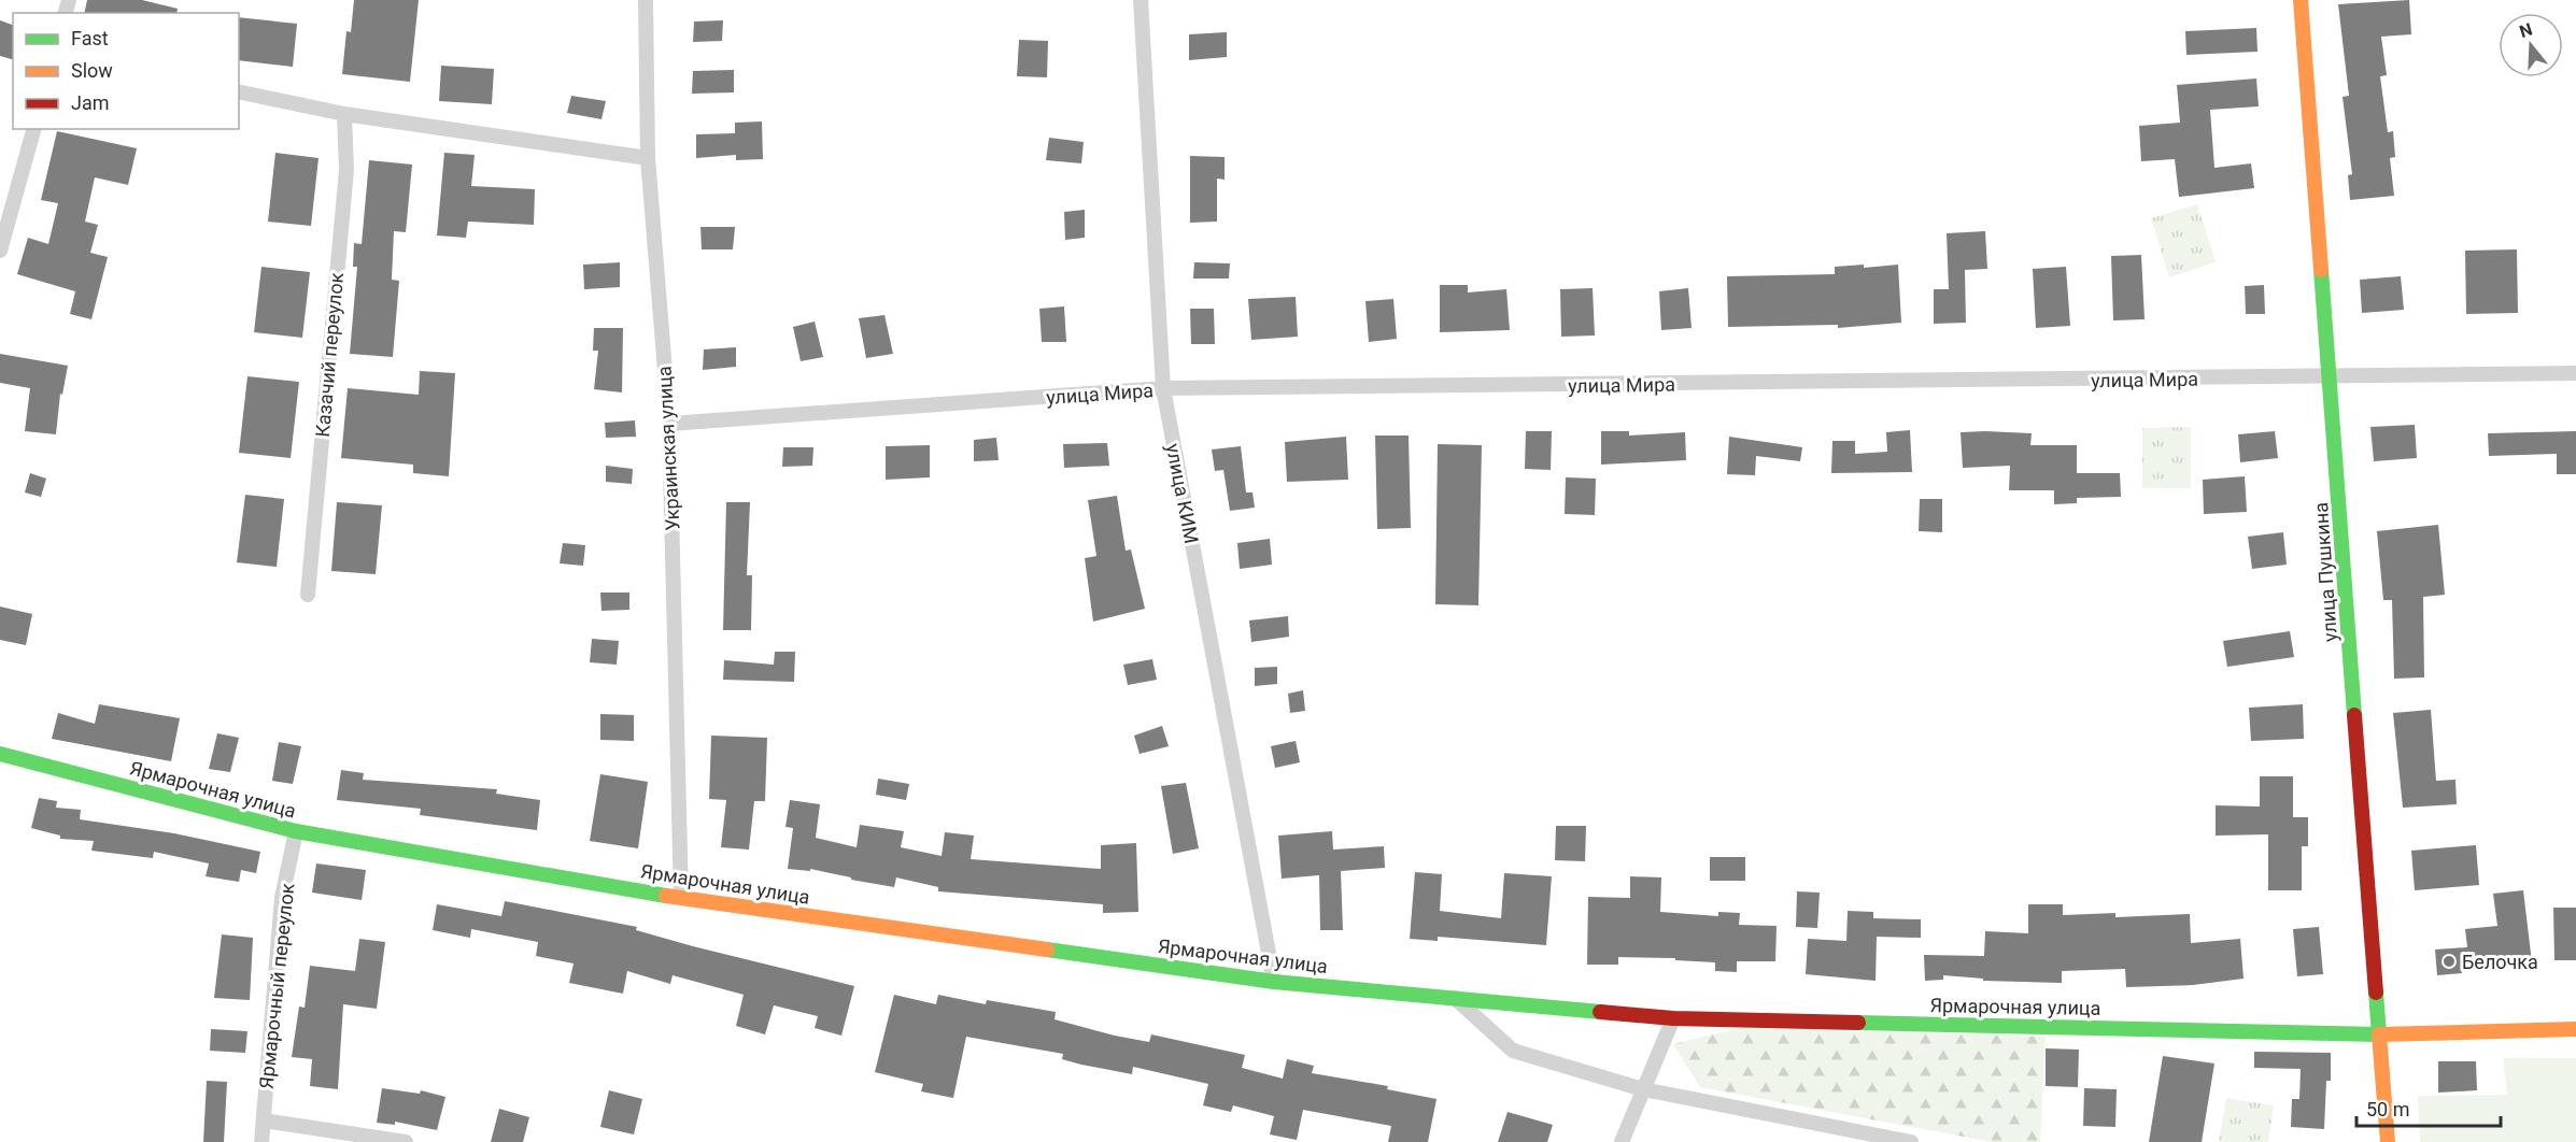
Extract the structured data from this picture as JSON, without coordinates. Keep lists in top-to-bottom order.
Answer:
{
  "streets": {
    "street": [
      "Казачий переулок",
      "улица Мира",
      "Украинская улица",
      "улица КИМ",
      "улица Пушкина",
      "Ярмарочная улица",
      "Ярмарочный переулок"
    ]
  },
  "crossings": [
    ["улица Мира", "Украинская улица"],
    ["улица Мира", "улица КИМ"],
    ["улица Мира", "улица Пушкина"],
    ["Украинская улица", "Ярмарочная улица"],
    ["улица КИМ", "Ярмарочная улица"],
    ["улица Пушкина", "Ярмарочная улица"],
    ["Ярмарочная улица", "Ярмарочный переулок"]
  ],
  "places": ["Белочка"],
  "legend": ["Fast", "Slow", "Jam"],
  "scale_bar": "50 m",
  "north": "top"
}
